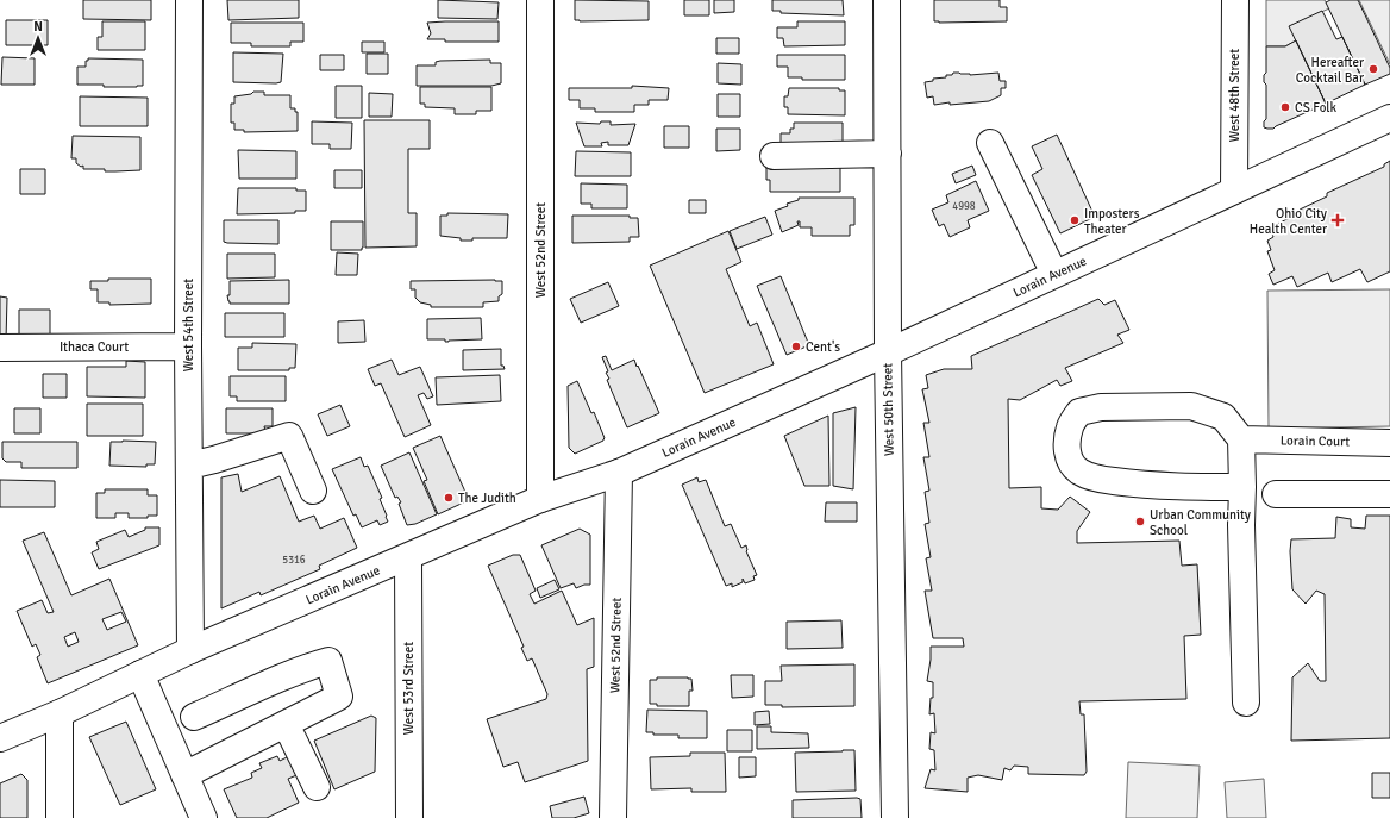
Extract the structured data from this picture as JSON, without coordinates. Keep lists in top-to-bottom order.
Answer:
{
  "streets": {
    "street": [
      "West 48th Street",
      "West 52nd Street",
      "Lorain Avenue",
      "West 54th Street",
      "Ithaca Court",
      "West 50th Street",
      "Lorain Court",
      "West 53rd Street"
    ]
  },
  "crossings": [
    ["West 48th Street", "Lorain Avenue"],
    ["West 52nd Street", "Lorain Avenue"],
    ["Lorain Avenue", "West 54th Street"],
    ["Lorain Avenue", "West 50th Street"],
    ["Lorain Avenue", "West 53rd Street"],
    ["West 54th Street", "Ithaca Court"]
  ],
  "places": {
    "other": [
      "Hereafter Cocktail Bar",
      "CS Folk",
      "Imposters Theater",
      "Cent's",
      "The Judith",
      "Urban Community School"
    ],
    "health": ["Ohio City Health Center"]
  },
  "house_numbers": ["4998", "5316"],
  "north": "top"
}
